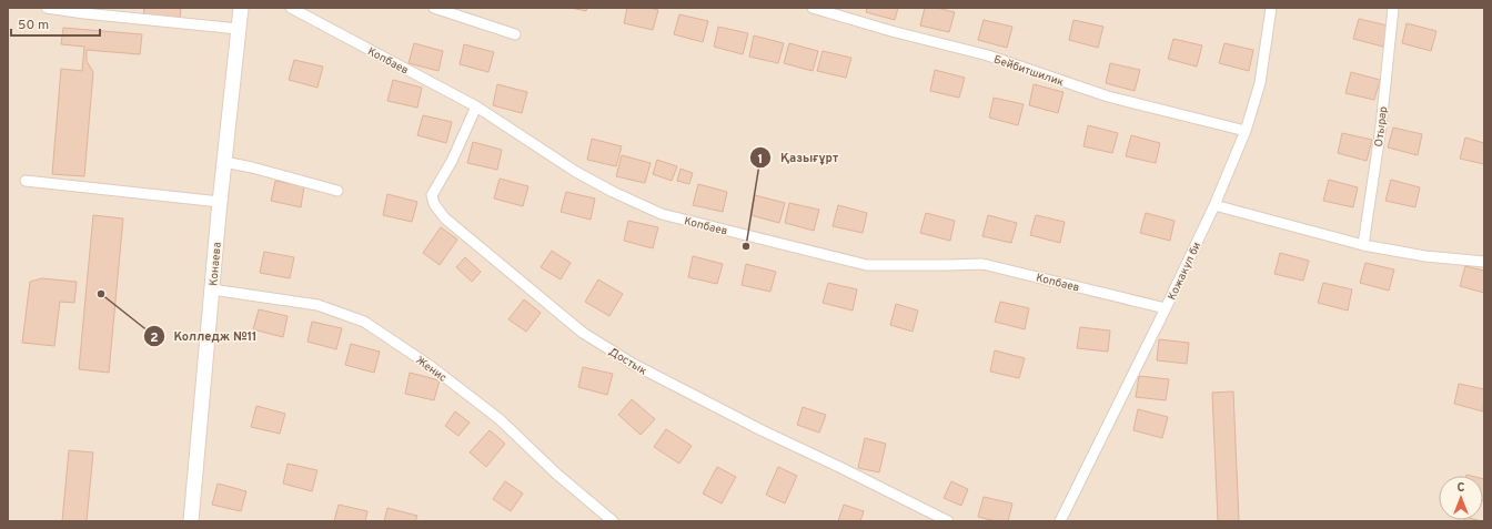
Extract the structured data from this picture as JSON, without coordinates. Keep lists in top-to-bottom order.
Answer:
{
  "streets": {
    "main road": ["Конаева"],
    "street": [
      "Копбаев",
      "Бейбитшилик",
      "Отырар",
      "Кожакул би",
      "Достык",
      "Женис"
    ]
  },
  "crossings": [
    ["Копбаев", "Кожакул би"],
    ["Копбаев", "Достык"],
    ["Бейбитшилик", "Кожакул би"],
    ["Конаева", "Женис"]
  ],
  "places": ["Қазығұрт", "Колледж №11"],
  "scale_bar": "50 m",
  "north": "top"
}
